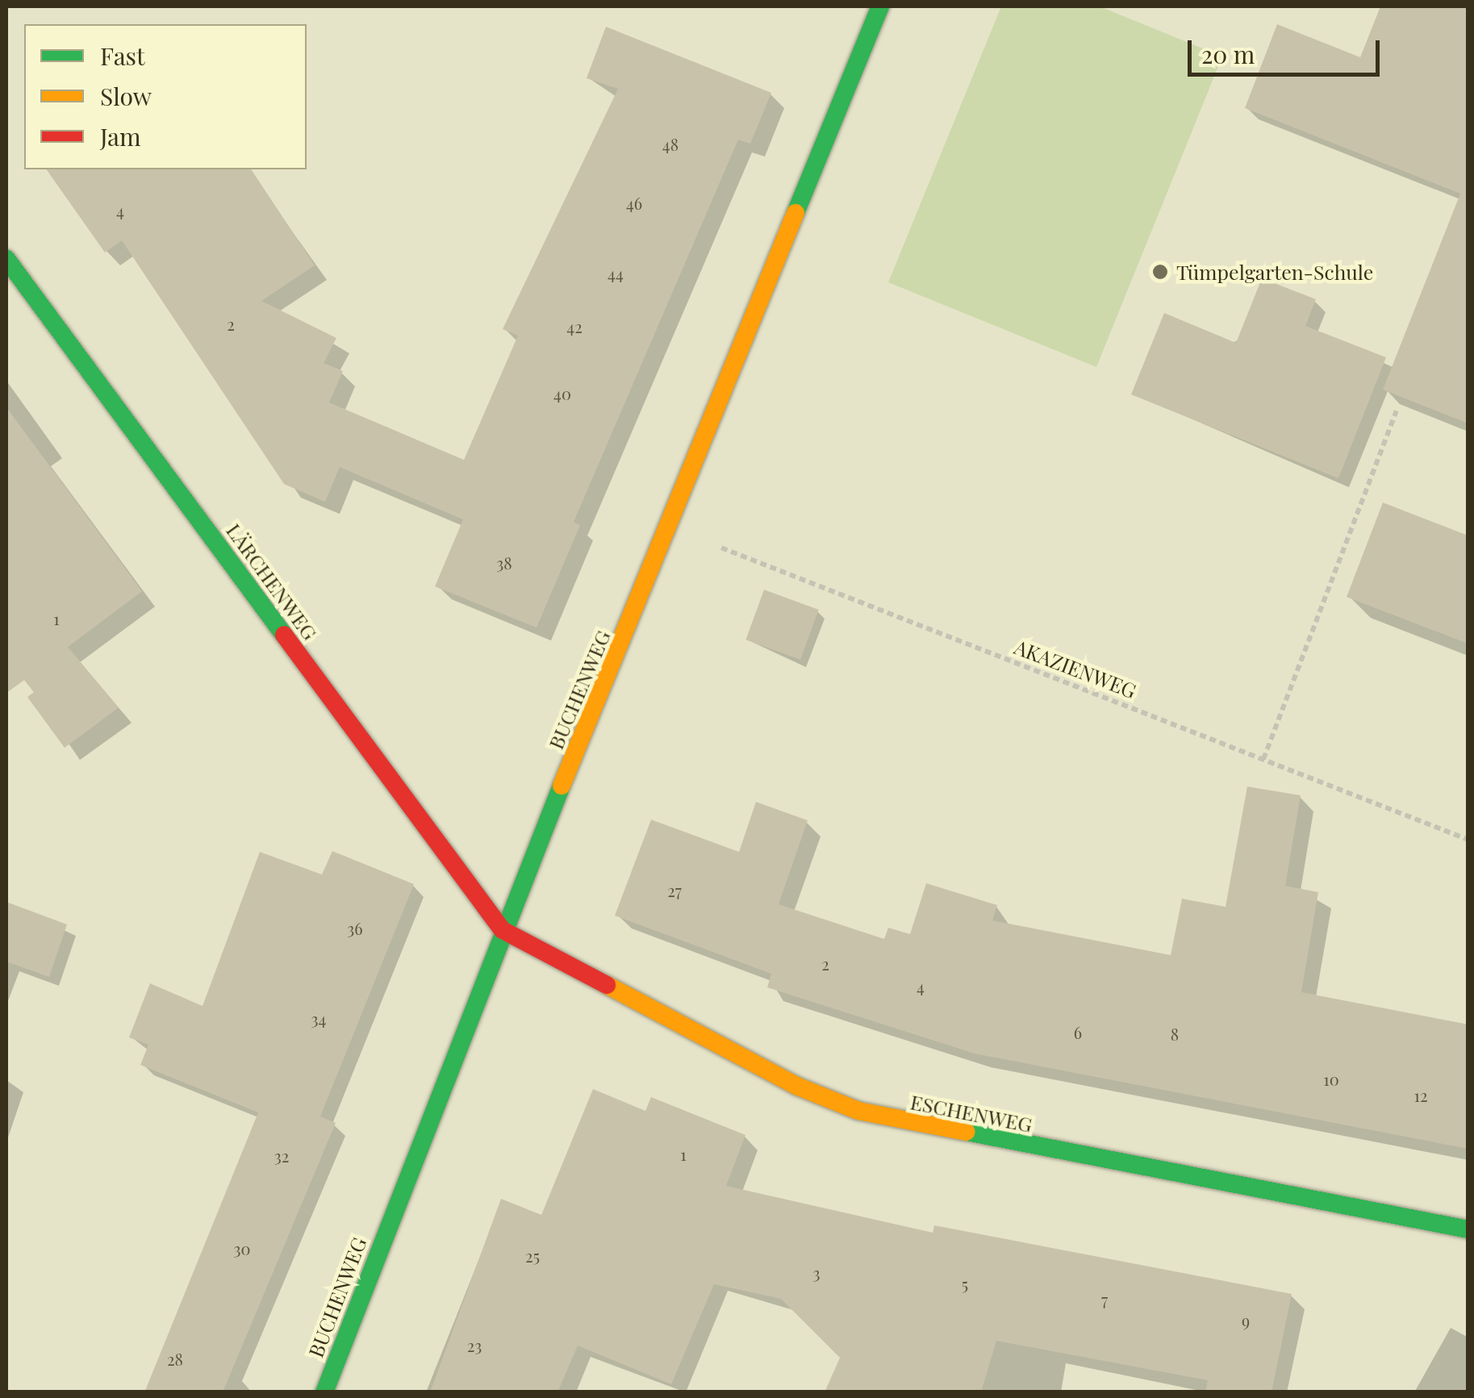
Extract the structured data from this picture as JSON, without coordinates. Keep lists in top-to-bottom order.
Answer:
{
  "streets": {
    "street": ["LÄRCHENWEG", "BUCHENWEG", "ESCHENWEG"],
    "path": ["AKAZIENWEG"]
  },
  "crossings": [
    ["LÄRCHENWEG", "BUCHENWEG"],
    ["LÄRCHENWEG", "ESCHENWEG"],
    ["AKAZIENWEG", "BUCHENWEG"],
    ["BUCHENWEG", "ESCHENWEG"]
  ],
  "places": ["Tümpelgarten-Schule"],
  "house_numbers": [
    "48",
    "46",
    "4",
    "44",
    "2",
    "42",
    "40",
    "38",
    "1",
    "27",
    "36",
    "2",
    "4",
    "34",
    "6",
    "8",
    "10",
    "12",
    "1",
    "32",
    "30",
    "25",
    "3",
    "5",
    "7",
    "9",
    "23",
    "28"
  ],
  "legend": ["Fast", "Slow", "Jam"],
  "scale_bar": "20 m"
}
